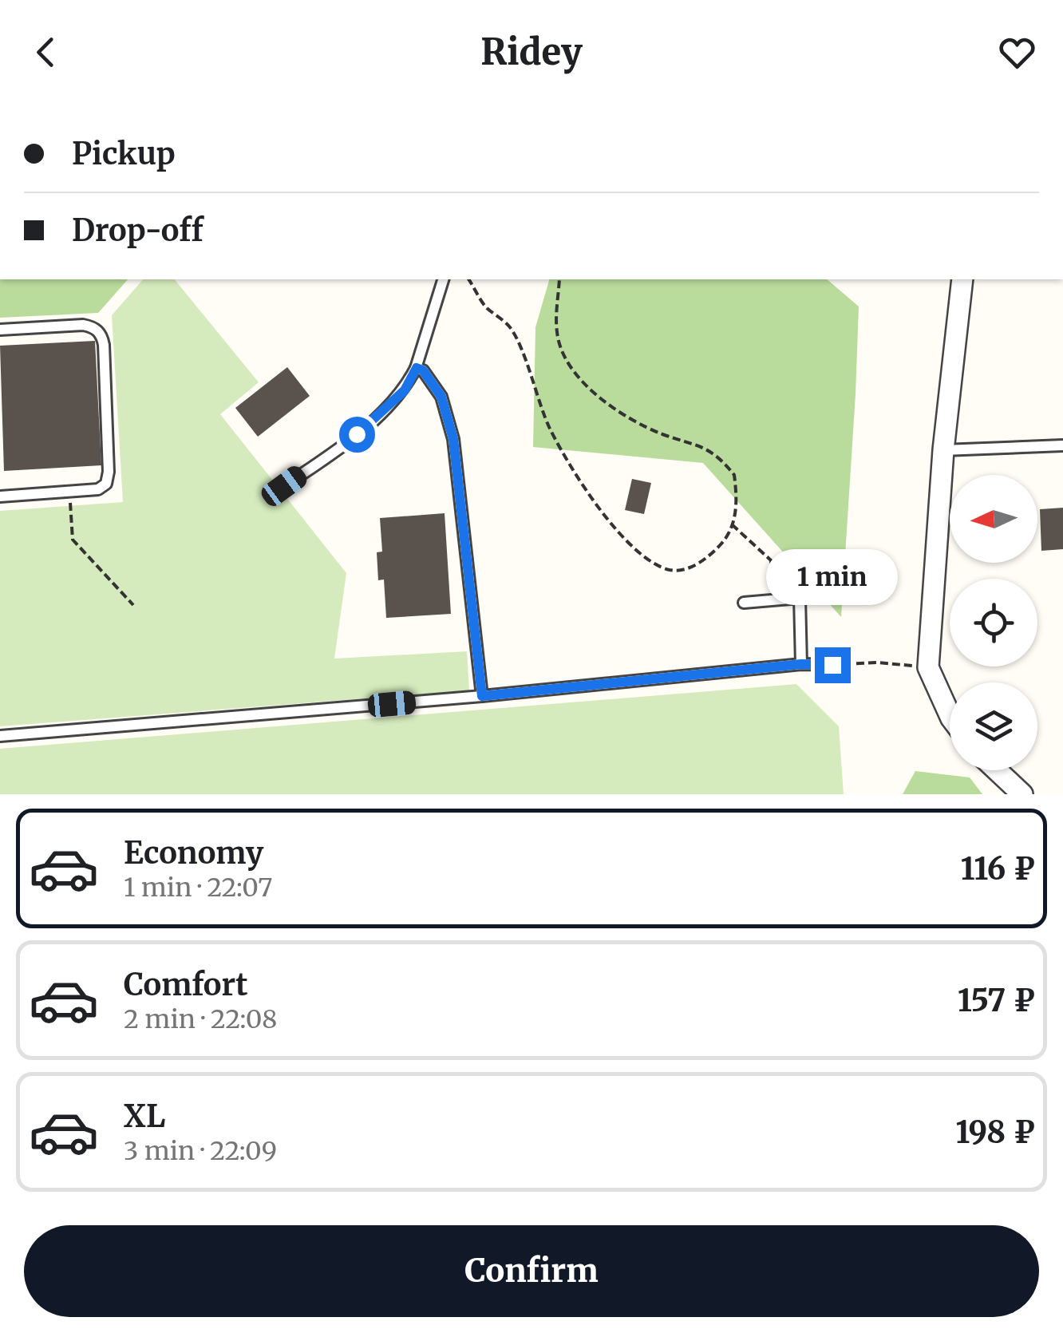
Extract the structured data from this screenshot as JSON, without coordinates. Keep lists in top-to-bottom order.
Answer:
{
  "north": "left",
  "page": {
    "header": "Ridey",
    "banner": ["Pickup", "Drop-off"],
    "bubble": "1 min",
    "list": [
      {
        "name": "Economy",
        "note": "1 min · 22:07",
        "value": "116 ₽"
      },
      {
        "name": "Comfort",
        "note": "2 min · 22:08",
        "value": "157 ₽"
      },
      {
        "name": "XL",
        "note": "3 min · 22:09",
        "value": "198 ₽"
      }
    ],
    "buttons": "Confirm"
  }
}
